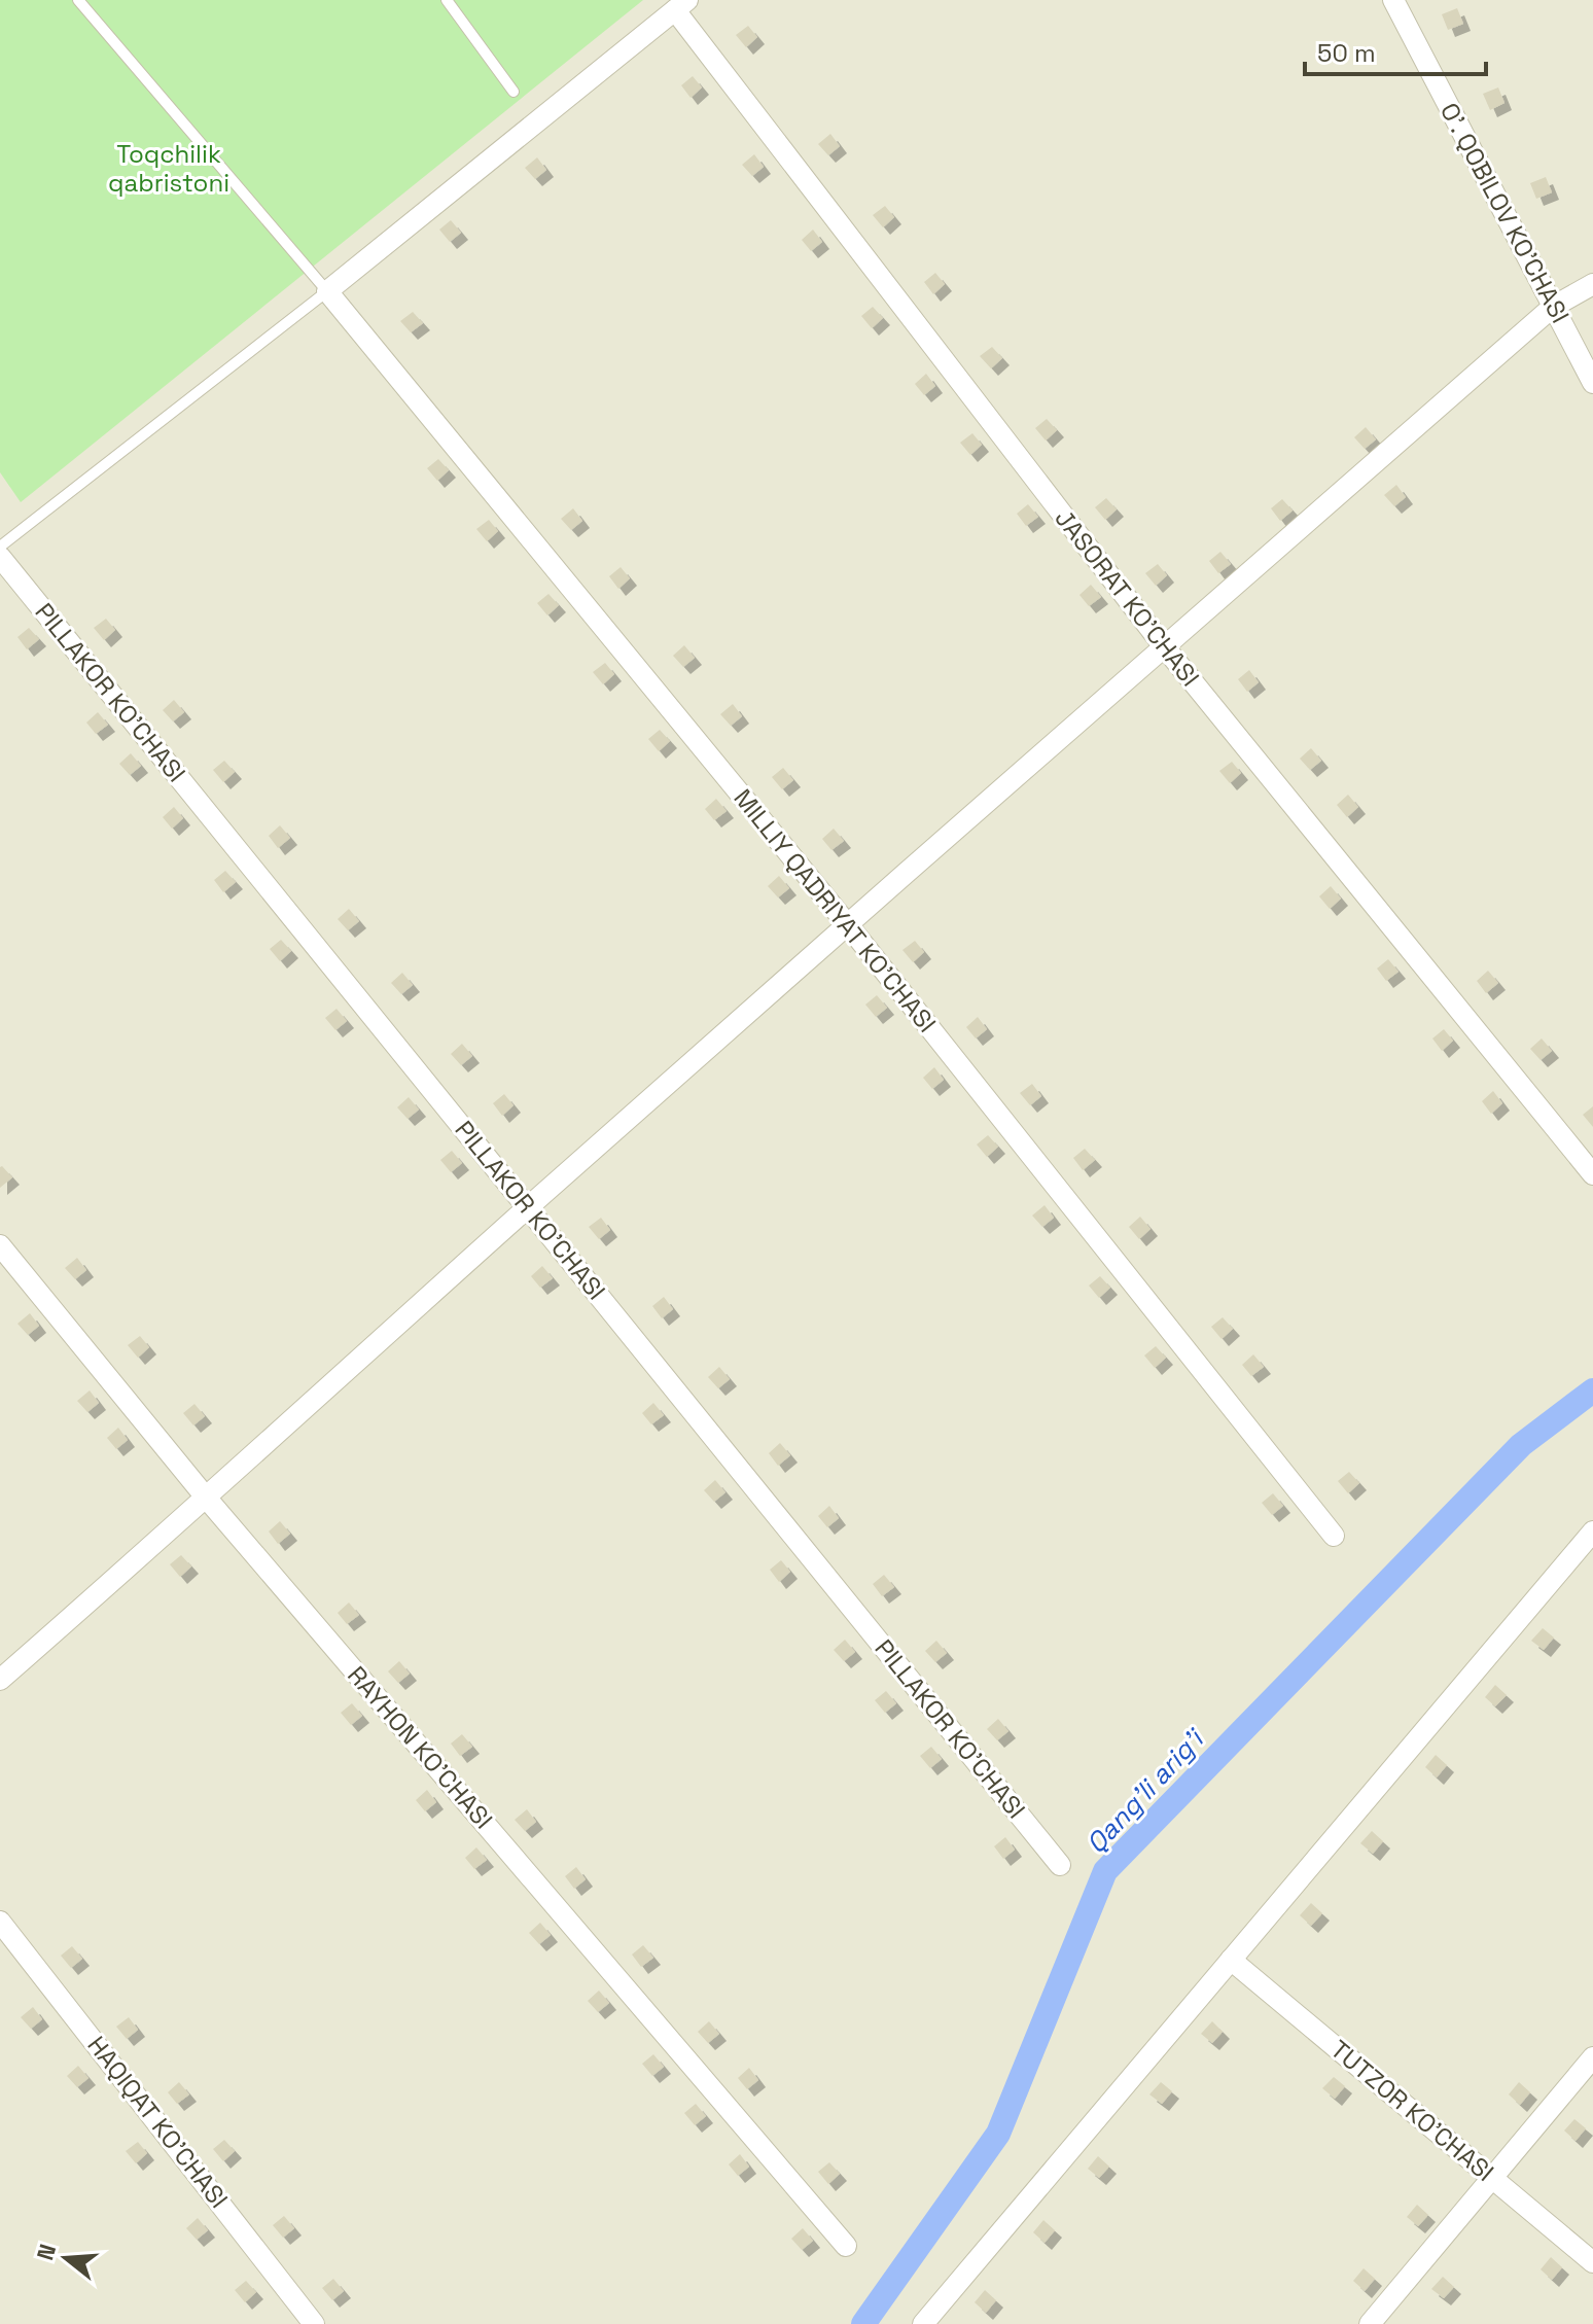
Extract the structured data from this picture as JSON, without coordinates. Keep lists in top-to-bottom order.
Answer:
{
  "streets": {
    "street": [
      "O'. QOBILOV KO'CHASI",
      "JASORAT KO'CHASI",
      "PILLAKOR KO'CHASI",
      "MILLIY QADRIYAT KO'CHASI",
      "RAYHON KO'CHASI",
      "TUTZOR KO'CHASI",
      "HAQIQAT KO'CHASI"
    ]
  },
  "water": ["Qang'li arig'i"],
  "parks": ["Toqchilik qabristoni"],
  "scale_bar": "50 m",
  "north": "left"
}
